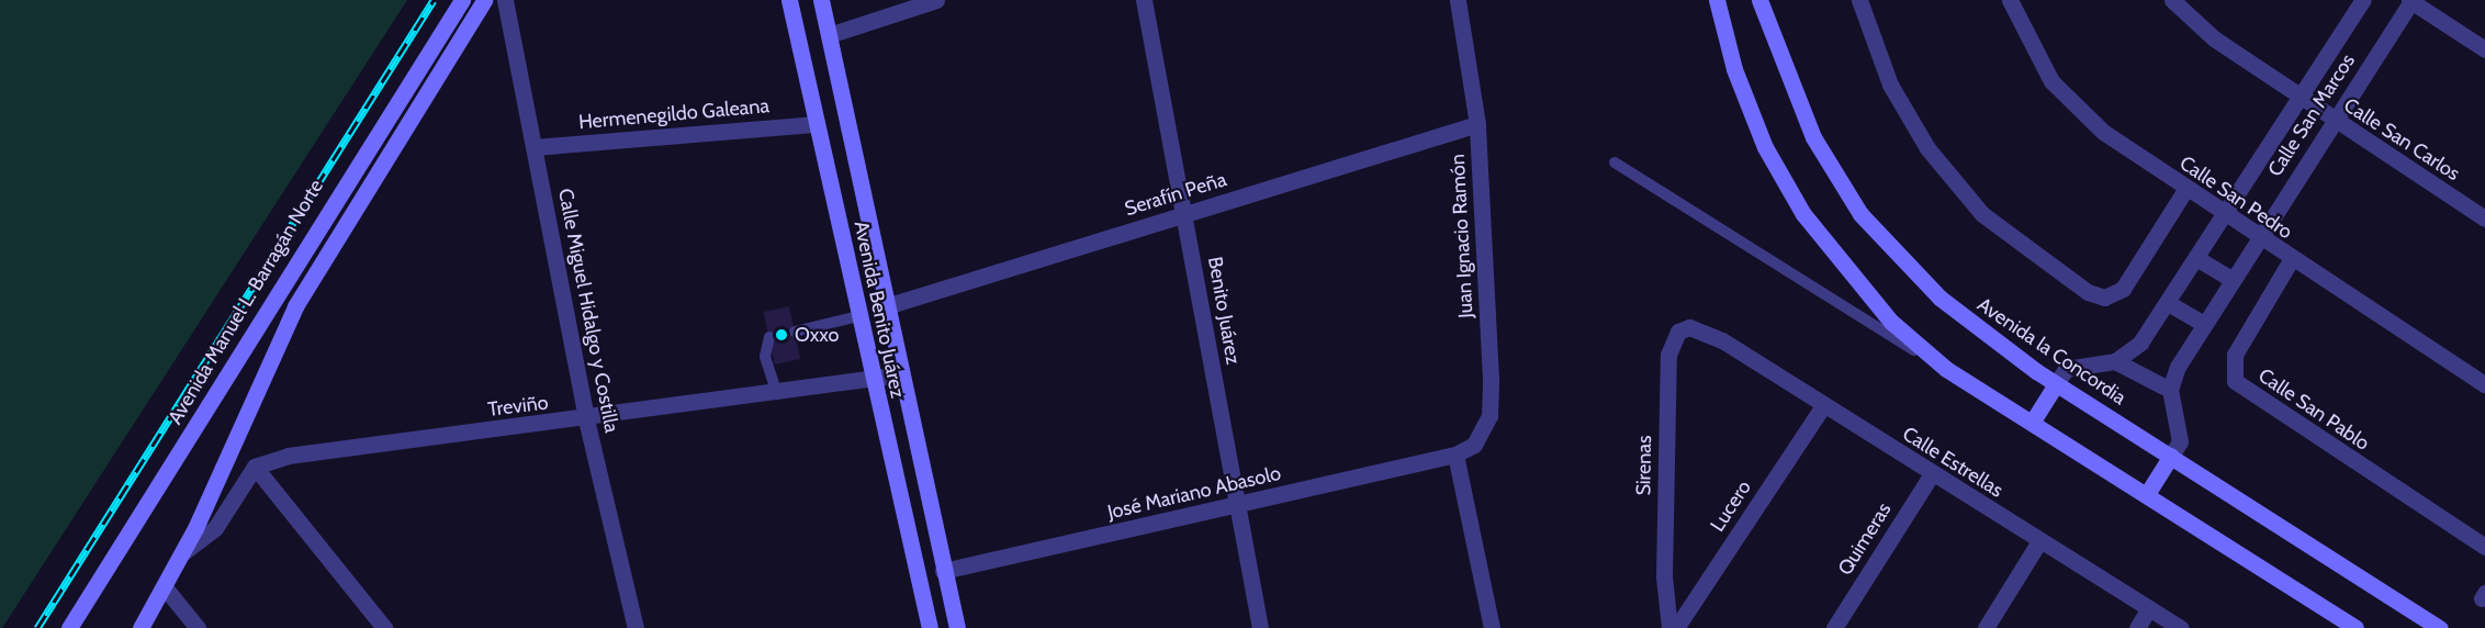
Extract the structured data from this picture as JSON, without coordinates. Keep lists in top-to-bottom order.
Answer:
{
  "streets": {
    "main road": ["Avenida Manuel L. Barragán Norte", "Avenida Benito Juárez", "Avenida la Concordia"],
    "street": [
      "Hermenegildo Galeana",
      "Calle San Marcos",
      "Calle San Carlos",
      "Serafín Peña",
      "Calle San Pedro",
      "Juan Ignacio Ramón",
      "Calle Miguel Hidalgo y Costilla",
      "Benito Juárez",
      "Treviño",
      "Calle San Pablo",
      "Calle Estrellas",
      "Sirenas",
      "José Mariano Abasolo",
      "Lucero",
      "Quimeras"
    ]
  },
  "crossings": [
    ["Hermenegildo Galeana", "Avenida Benito Juárez"],
    ["Hermenegildo Galeana", "Calle Miguel Hidalgo y Costilla"],
    ["Calle San Marcos", "Calle San Carlos"],
    ["Calle San Marcos", "Calle San Pedro"],
    ["Calle San Marcos", "Avenida la Concordia"],
    ["Serafín Peña", "Juan Ignacio Ramón"],
    ["Serafín Peña", "Avenida Benito Juárez"],
    ["Serafín Peña", "Benito Juárez"],
    ["Calle San Pedro", "Calle San Pablo"],
    ["Juan Ignacio Ramón", "José Mariano Abasolo"],
    ["Avenida Benito Juárez", "Treviño"],
    ["Avenida Benito Juárez", "José Mariano Abasolo"],
    ["Calle Miguel Hidalgo y Costilla", "Treviño"],
    ["Benito Juárez", "José Mariano Abasolo"],
    ["Calle Estrellas", "Sirenas"],
    ["Calle Estrellas", "Lucero"],
    ["Calle Estrellas", "Quimeras"]
  ],
  "places": ["Oxxo"]
}
